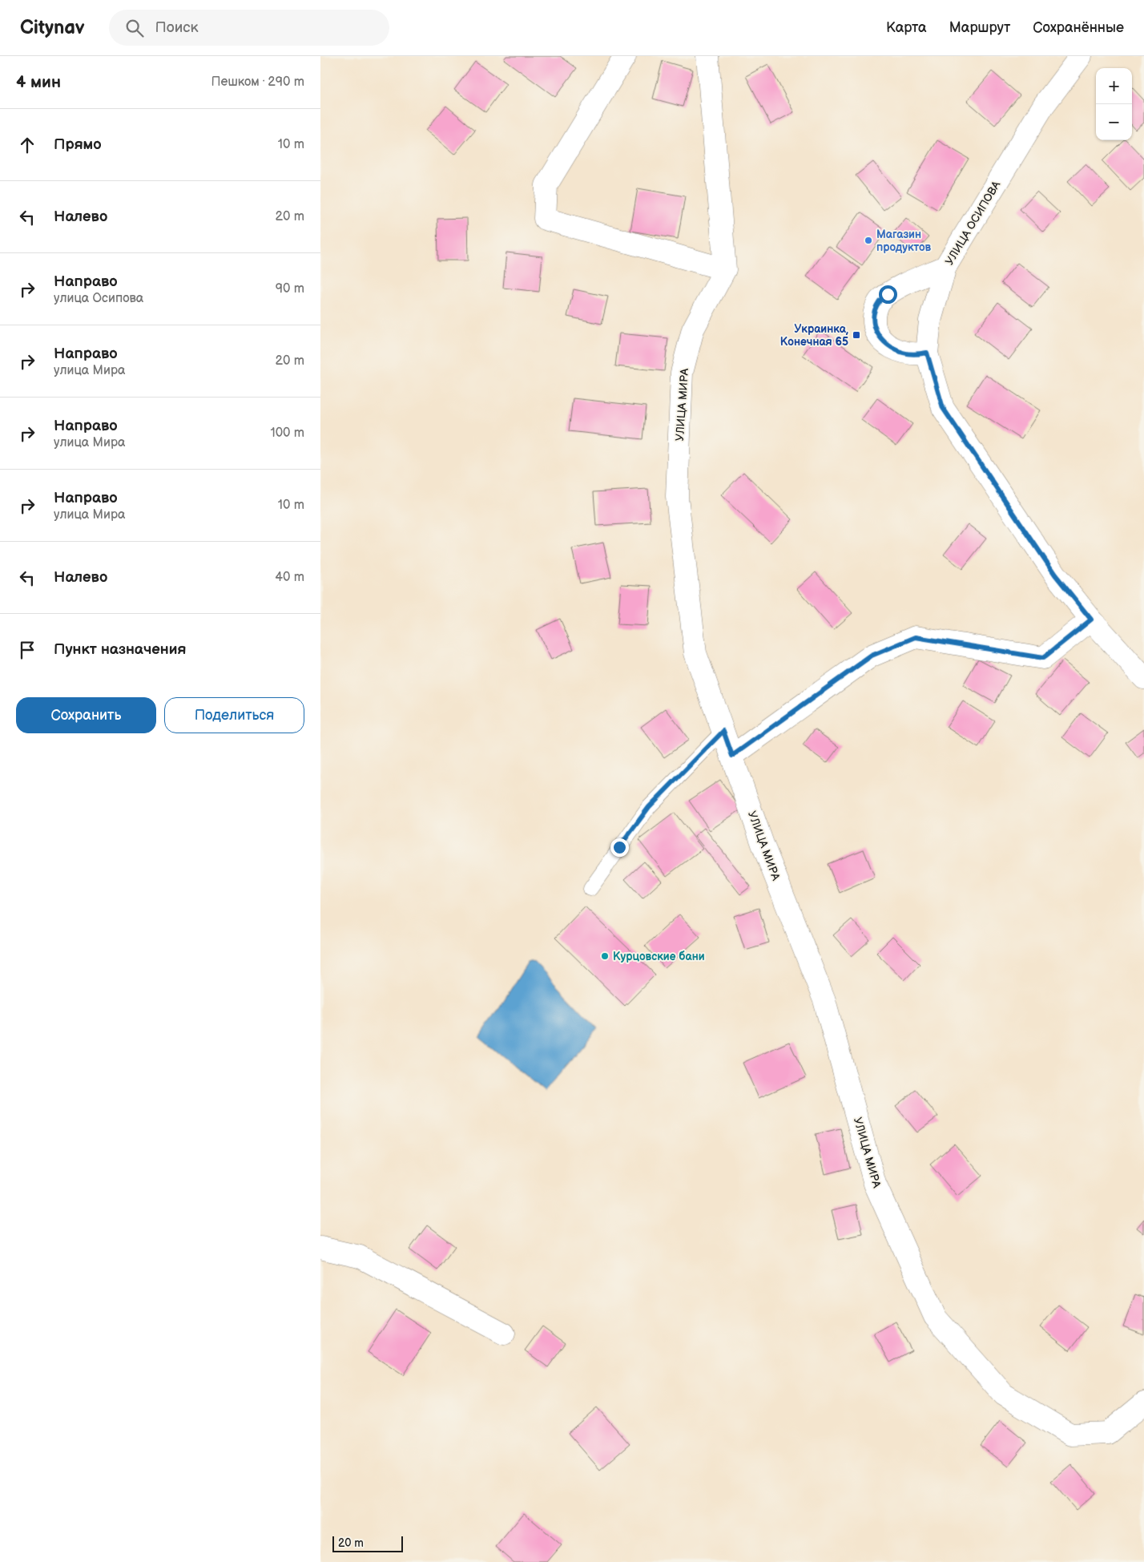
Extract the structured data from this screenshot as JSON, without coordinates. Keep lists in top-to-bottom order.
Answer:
{
  "streets": {
    "street": ["УЛИЦА ОСИПОВА", "УЛИЦА МИРА"]
  },
  "places": {
    "other": ["Магазин продуктов", "Курцовские бани"],
    "transit": ["Украинка, Конечная 65"]
  },
  "scale_bar": "20 m",
  "page": {
    "header": "Citynav",
    "search": "Поиск",
    "nav": ["Карта", "Маршрут", "Сохранённые"],
    "heading": ["4 мин", "Пешком · 290 m"],
    "map_buttons": ["+", "−"],
    "list": [
      ["Прямо", "10 m"],
      ["Налево", "20 m"],
      ["Направо", "улица Осипова", "90 m"],
      ["Направо", "улица Мира", "20 m"],
      ["Направо", "улица Мира", "100 m"],
      ["Направо", "улица Мира", "10 m"],
      ["Налево", "40 m"],
      "Пункт назначения"
    ],
    "buttons": ["Сохранить", "Поделиться"],
    "scale": "20 m"
  }
}
